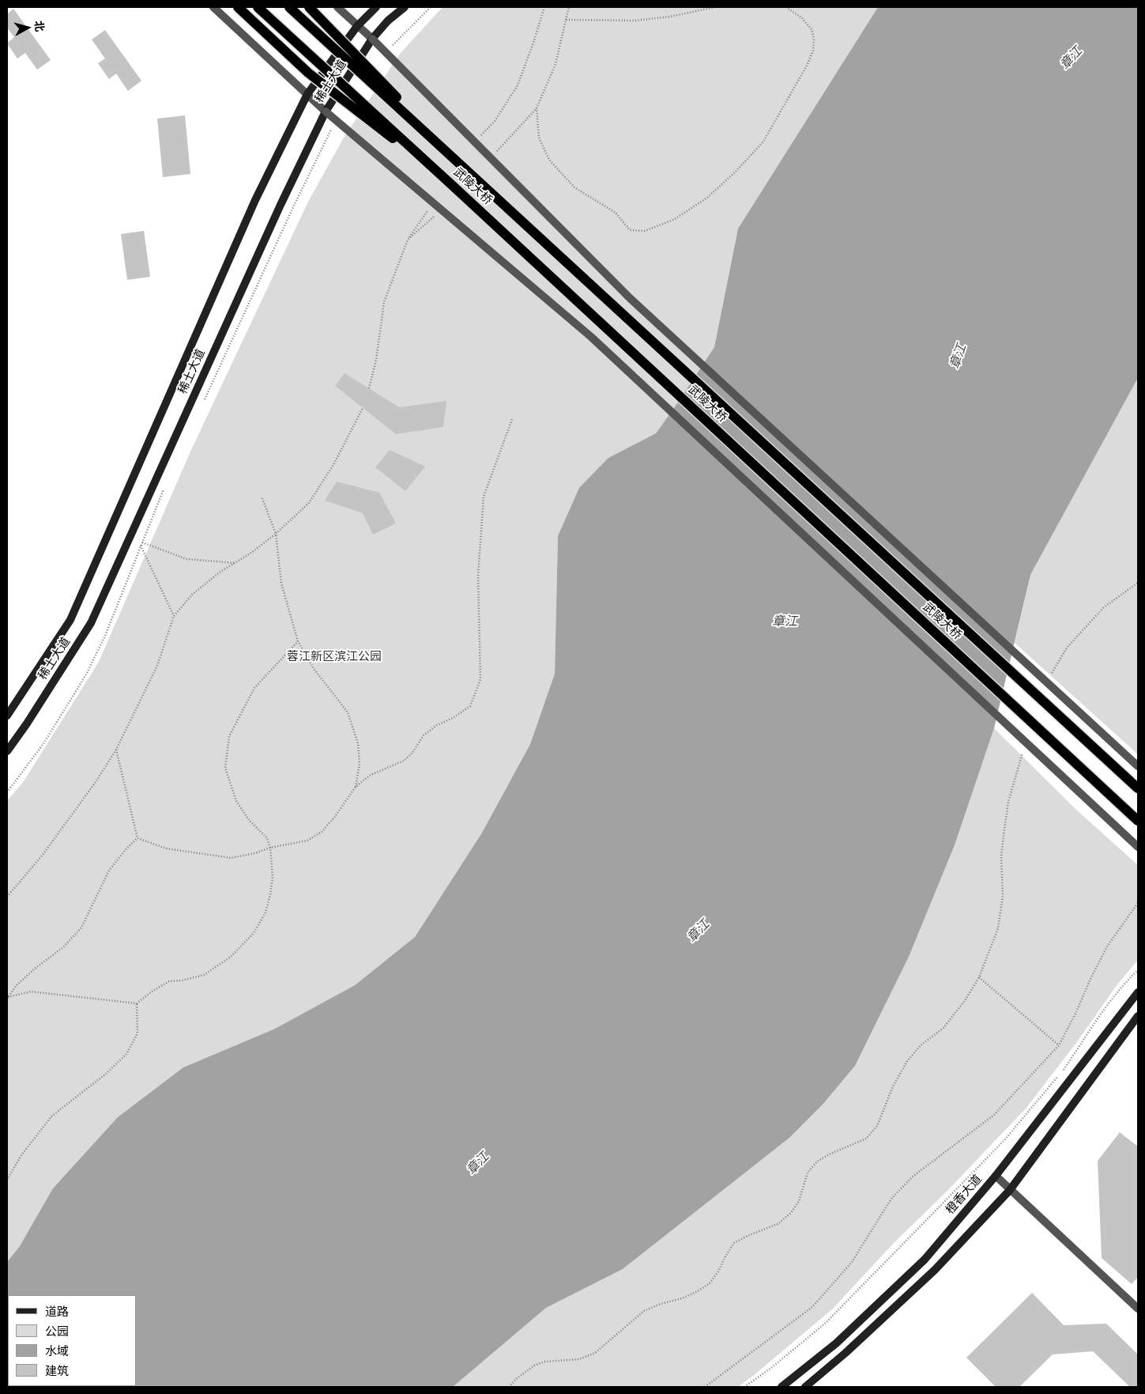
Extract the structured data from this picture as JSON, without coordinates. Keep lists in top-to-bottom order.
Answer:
{
  "streets": {
    "main road": ["稀土大道", "武陵大桥", "橙香大道"]
  },
  "water": ["章江"],
  "parks": ["蓉江新区滨江公园"],
  "legend": [
    "道路",
    "公园",
    "水域",
    "建筑"
  ],
  "north": "right"
}
